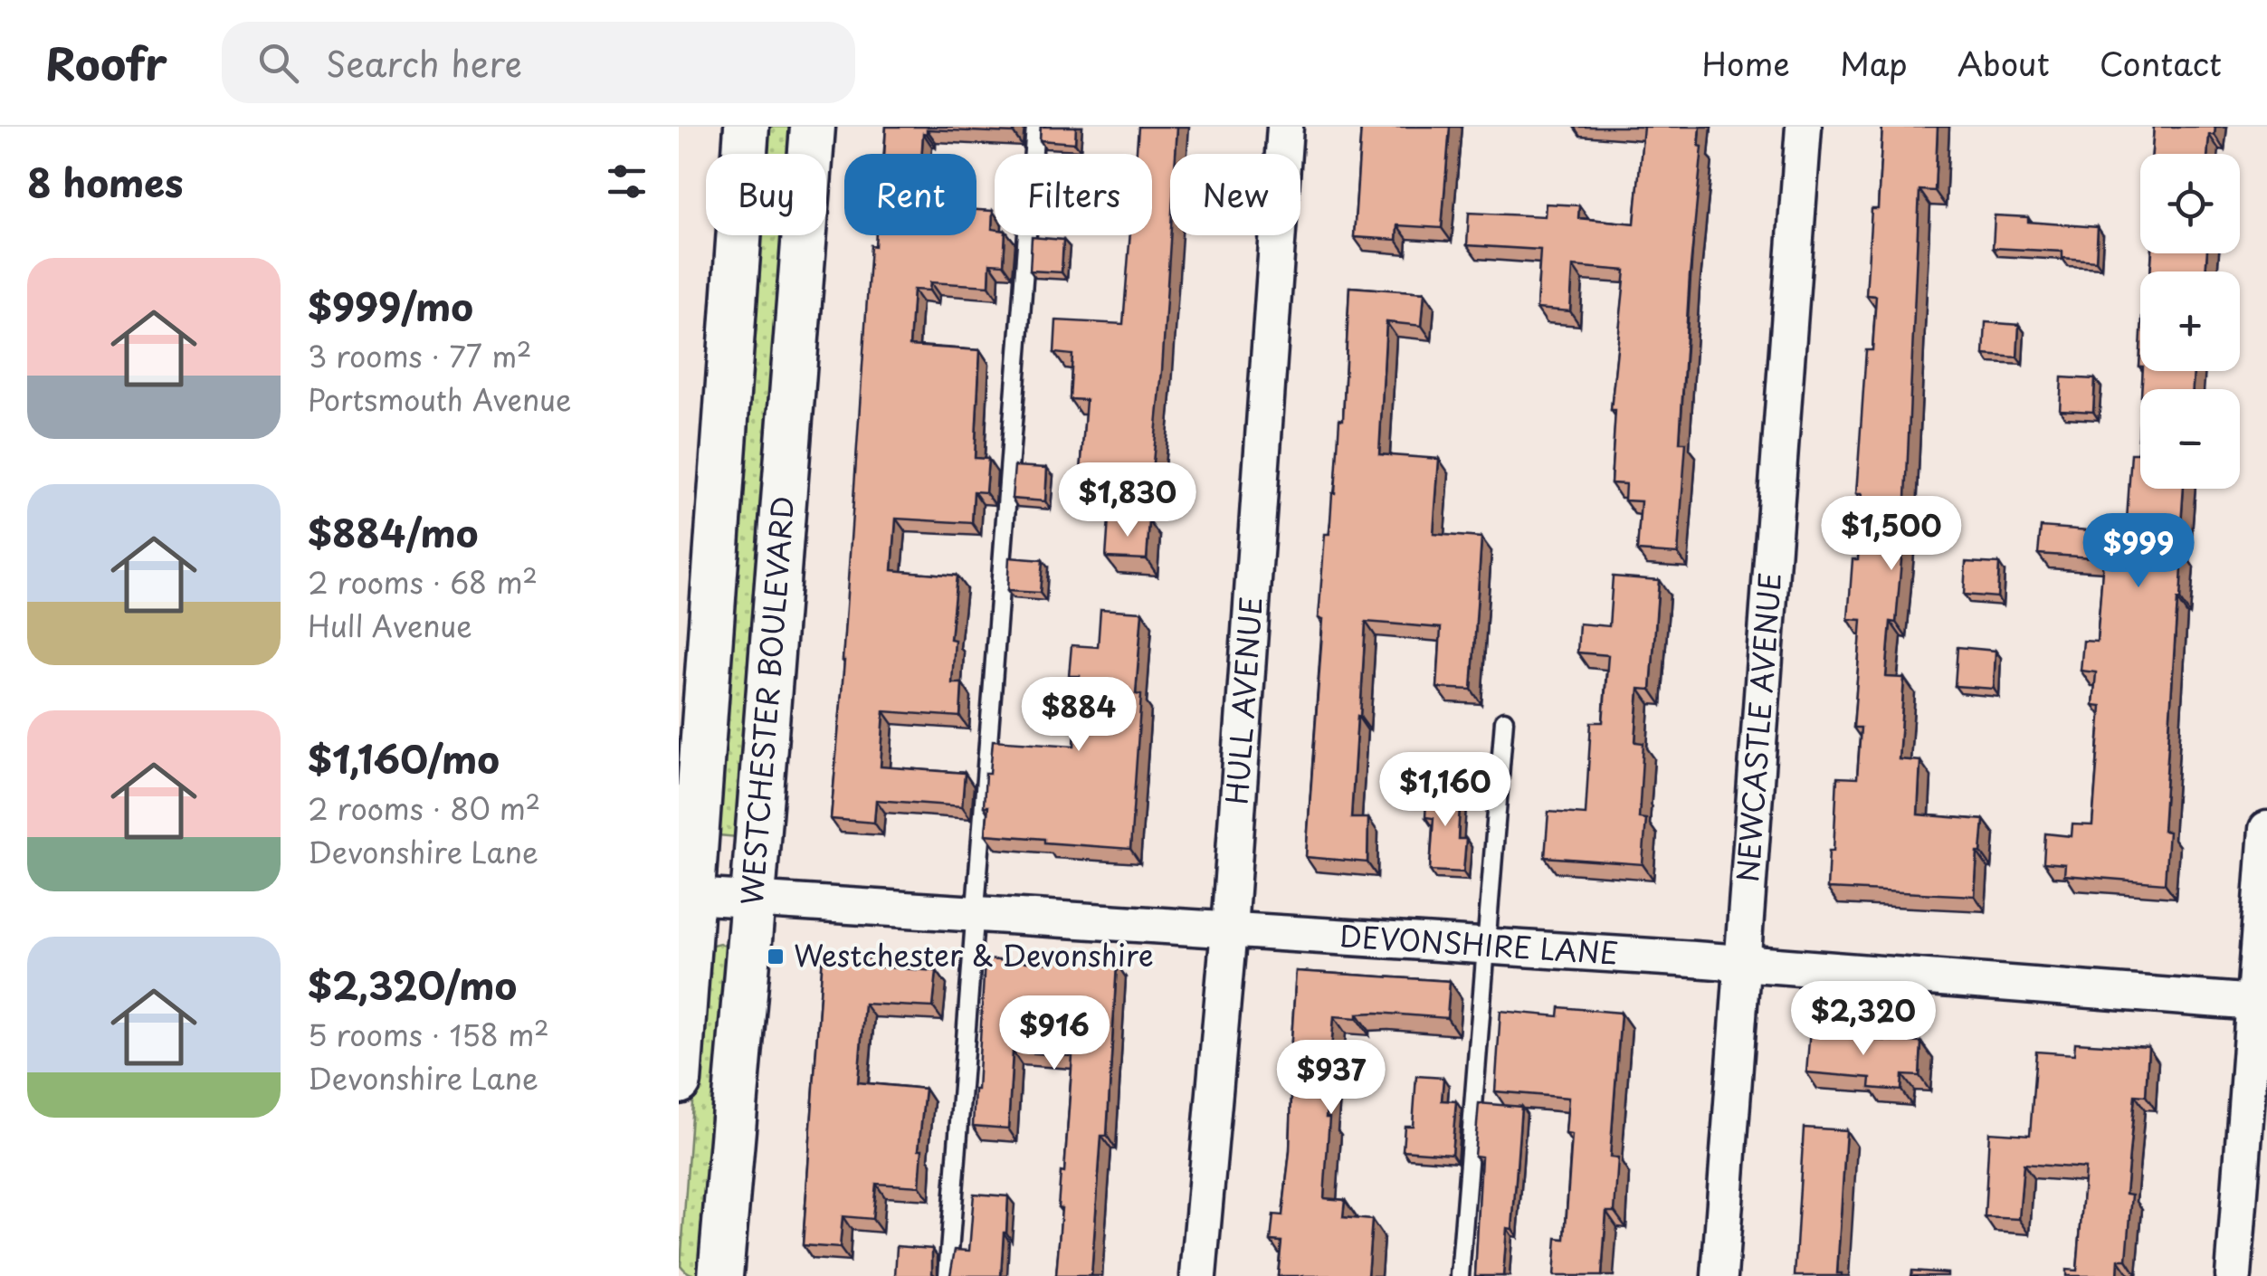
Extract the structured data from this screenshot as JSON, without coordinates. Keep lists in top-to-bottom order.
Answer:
{
  "streets": {
    "street": [
      "WESTCHESTER BOULEVARD",
      "HULL AVENUE",
      "NEWCASTLE AVENUE",
      "DEVONSHIRE LANE"
    ]
  },
  "crossings": [
    ["WESTCHESTER BOULEVARD", "DEVONSHIRE LANE"],
    ["HULL AVENUE", "DEVONSHIRE LANE"],
    ["NEWCASTLE AVENUE", "DEVONSHIRE LANE"]
  ],
  "places": {
    "transit": ["Westchester & Devonshire"]
  },
  "page": {
    "header": "Roofr",
    "search": "Search here",
    "nav": [
      "Home",
      "Map",
      "About",
      "Contact"
    ],
    "heading": "8 homes",
    "map_buttons": ["+", "−"],
    "chip": [
      "Buy",
      "Rent",
      "Filters",
      "New"
    ],
    "list": [
      {
        "name": "$999/mo",
        "note": "3 rooms · 77 m² · Portsmouth Avenue"
      },
      {
        "name": "$884/mo",
        "note": "2 rooms · 68 m² · Hull Avenue"
      },
      {
        "name": "$1,160/mo",
        "note": "2 rooms · 80 m² · Devonshire Lane"
      },
      {
        "name": "$2,320/mo",
        "note": "5 rooms · 158 m² · Devonshire Lane"
      }
    ],
    "price": [
      "$1,830",
      "$1,500",
      "$999",
      "$884",
      "$1,160",
      "$2,320",
      "$916",
      "$937"
    ]
  }
}
